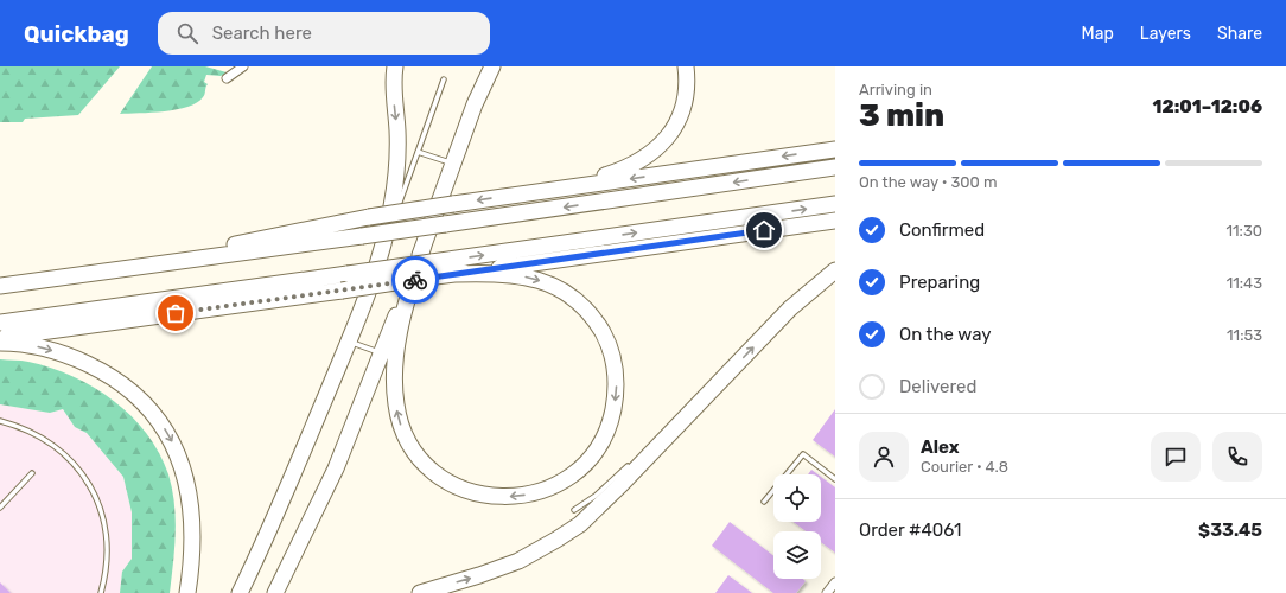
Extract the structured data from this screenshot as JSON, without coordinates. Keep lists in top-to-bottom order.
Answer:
{
  "page": {
    "header": "Quickbag",
    "search": "Search here",
    "nav": ["Map", "Layers", "Share"],
    "heading": ["3 min", "Arriving in", "12:01–12:06"],
    "panel": [
      "Alex",
      "Courier · 4.8",
      "Order #4061",
      "$33.45"
    ],
    "bar": "On the way · 300 m",
    "list": [
      ["Confirmed", "11:30"],
      ["Preparing", "11:43"],
      ["On the way", "11:53"],
      "Delivered"
    ]
  }
}
